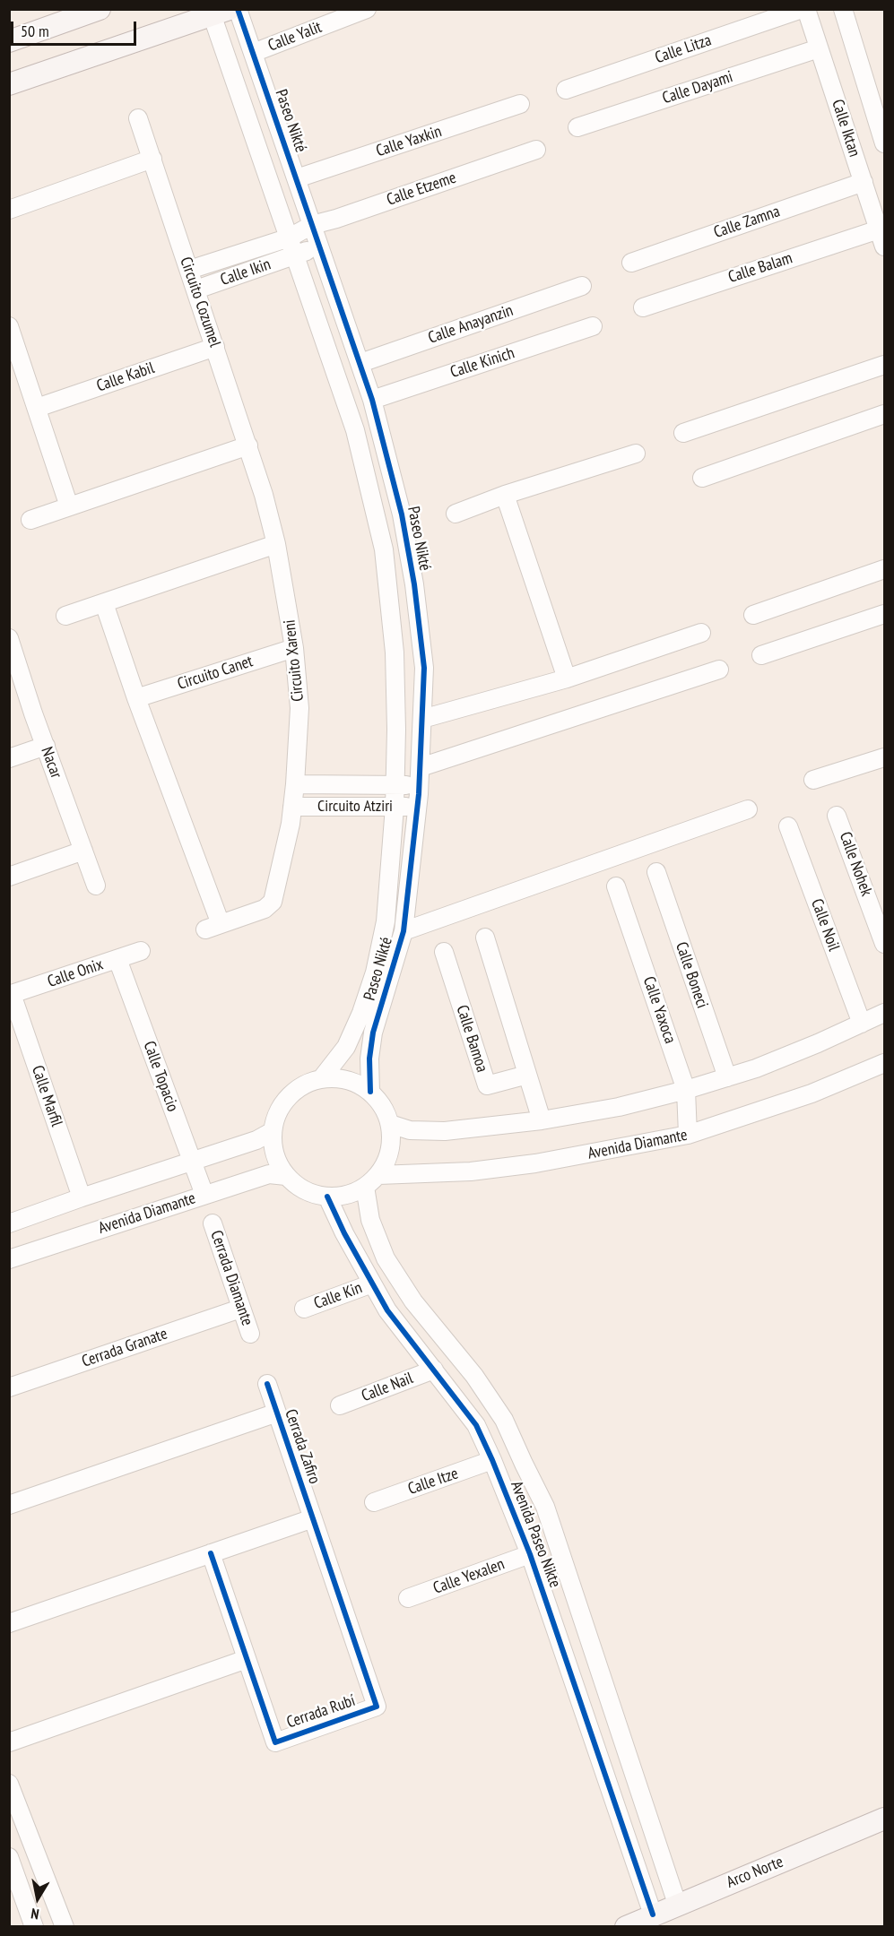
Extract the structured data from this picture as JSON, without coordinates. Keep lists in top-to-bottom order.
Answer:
{
  "streets": {
    "main road": ["Arco Norte"],
    "street": [
      "Calle Yalit",
      "Calle Litza",
      "Calle Dayami",
      "Paseo Nikté",
      "Calle Iktan",
      "Calle Yaxkin",
      "Calle Etzeme",
      "Calle Zamna",
      "Calle Balam",
      "Calle Ikin",
      "Circuito Cozumel",
      "Calle Anayanzin",
      "Calle Kinich",
      "Calle Kabil",
      "Circuito Xareni",
      "Circuito Canet",
      "Nacar",
      "Circuito Atziri",
      "Calle Nohek",
      "Calle Noil",
      "Calle Onix",
      "Calle Boneci",
      "Calle Yaxoca",
      "Calle Bamoa",
      "Calle Topacio",
      "Calle Marfil",
      "Avenida Diamante",
      "Cerrada Diamante",
      "Calle Kin",
      "Cerrada Granate",
      "Calle Nail",
      "Cerrada Zafiro",
      "Calle Itze",
      "Avenida Paseo Nikte",
      "Calle Yexalen",
      "Cerrada Rubí"
    ]
  },
  "crossings": [
    ["Calle Yalit", "Paseo Nikté"],
    ["Calle Dayami", "Calle Iktan"],
    ["Paseo Nikté", "Calle Yaxkin"],
    ["Paseo Nikté", "Calle Ikin"],
    ["Paseo Nikté", "Calle Anayanzin"],
    ["Paseo Nikté", "Calle Kinich"],
    ["Paseo Nikté", "Circuito Atziri"],
    ["Paseo Nikté", "Avenida Diamante"],
    ["Paseo Nikté", "Avenida Paseo Nikte"],
    ["Calle Iktan", "Calle Zamna"],
    ["Calle Iktan", "Calle Balam"],
    ["Calle Ikin", "Circuito Cozumel"],
    ["Circuito Cozumel", "Calle Kabil"],
    ["Circuito Cozumel", "Circuito Xareni"],
    ["Circuito Xareni", "Circuito Canet"],
    ["Circuito Xareni", "Circuito Atziri"],
    ["Calle Onix", "Calle Topacio"],
    ["Calle Onix", "Calle Marfil"],
    ["Calle Yaxoca", "Avenida Diamante"],
    ["Calle Topacio", "Avenida Diamante"],
    ["Avenida Diamante", "Avenida Paseo Nikte"],
    ["Cerrada Diamante", "Cerrada Granate"],
    ["Calle Kin", "Avenida Paseo Nikte"],
    ["Calle Nail", "Avenida Paseo Nikte"],
    ["Cerrada Zafiro", "Cerrada Rubí"],
    ["Calle Itze", "Avenida Paseo Nikte"],
    ["Avenida Paseo Nikte", "Calle Yexalen"],
    ["Avenida Paseo Nikte", "Arco Norte"]
  ],
  "scale_bar": "50 m",
  "north": "bottom"
}
